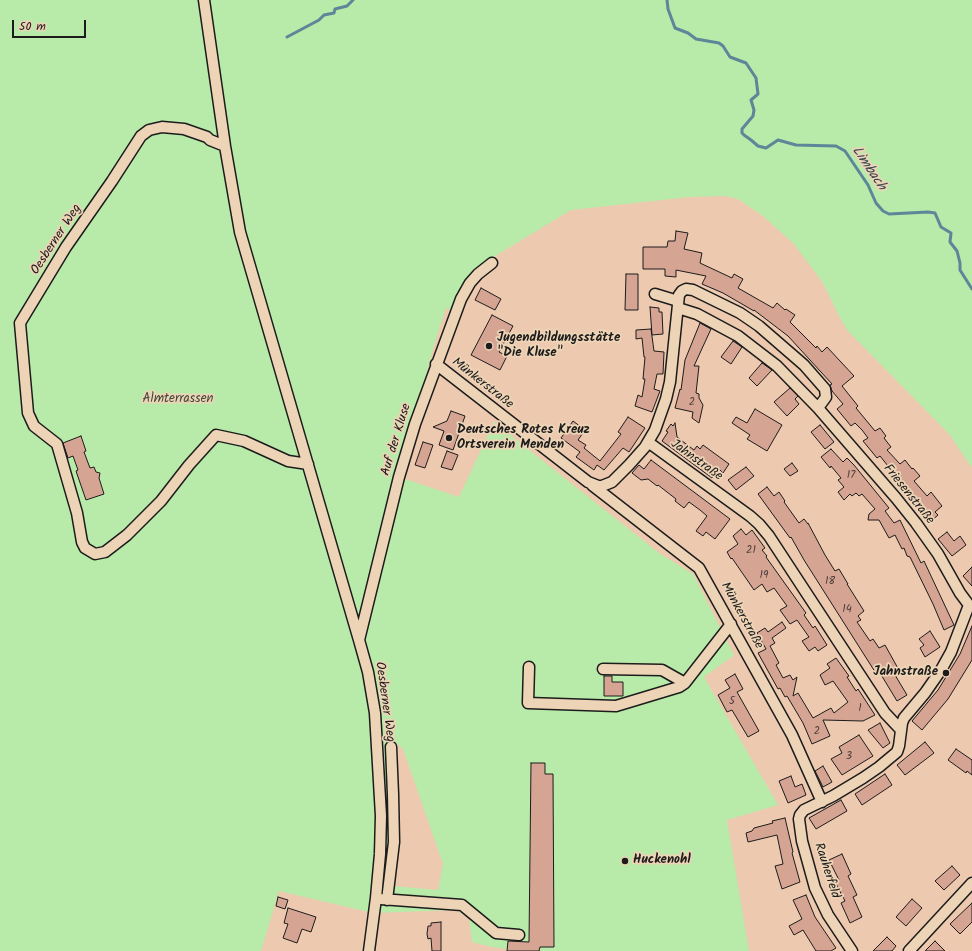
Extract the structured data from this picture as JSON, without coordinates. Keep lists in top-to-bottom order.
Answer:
{
  "streets": {
    "street": [
      "Oesberner Weg",
      "Münkerstraße",
      "Auf der Kluse",
      "Jahnstraße",
      "Friesenstraße",
      "Rauherfeld"
    ]
  },
  "crossings": [
    ["Oesberner Weg", "Auf der Kluse"],
    ["Münkerstraße", "Auf der Kluse"],
    ["Münkerstraße", "Rauherfeld"]
  ],
  "water": ["Limbach"],
  "parks": ["Almterrassen"],
  "places": [
    "Jugendbildungsstätte \"Die Kluse\"",
    "Deutsches Rotes Kreuz Ortsverein Menden",
    "Jahnstraße",
    "Huckenohl"
  ],
  "house_numbers": [
    "2",
    "17",
    "21",
    "19",
    "18",
    "14",
    "5",
    "1",
    "2",
    "3"
  ],
  "scale_bar": "50 m"
}
